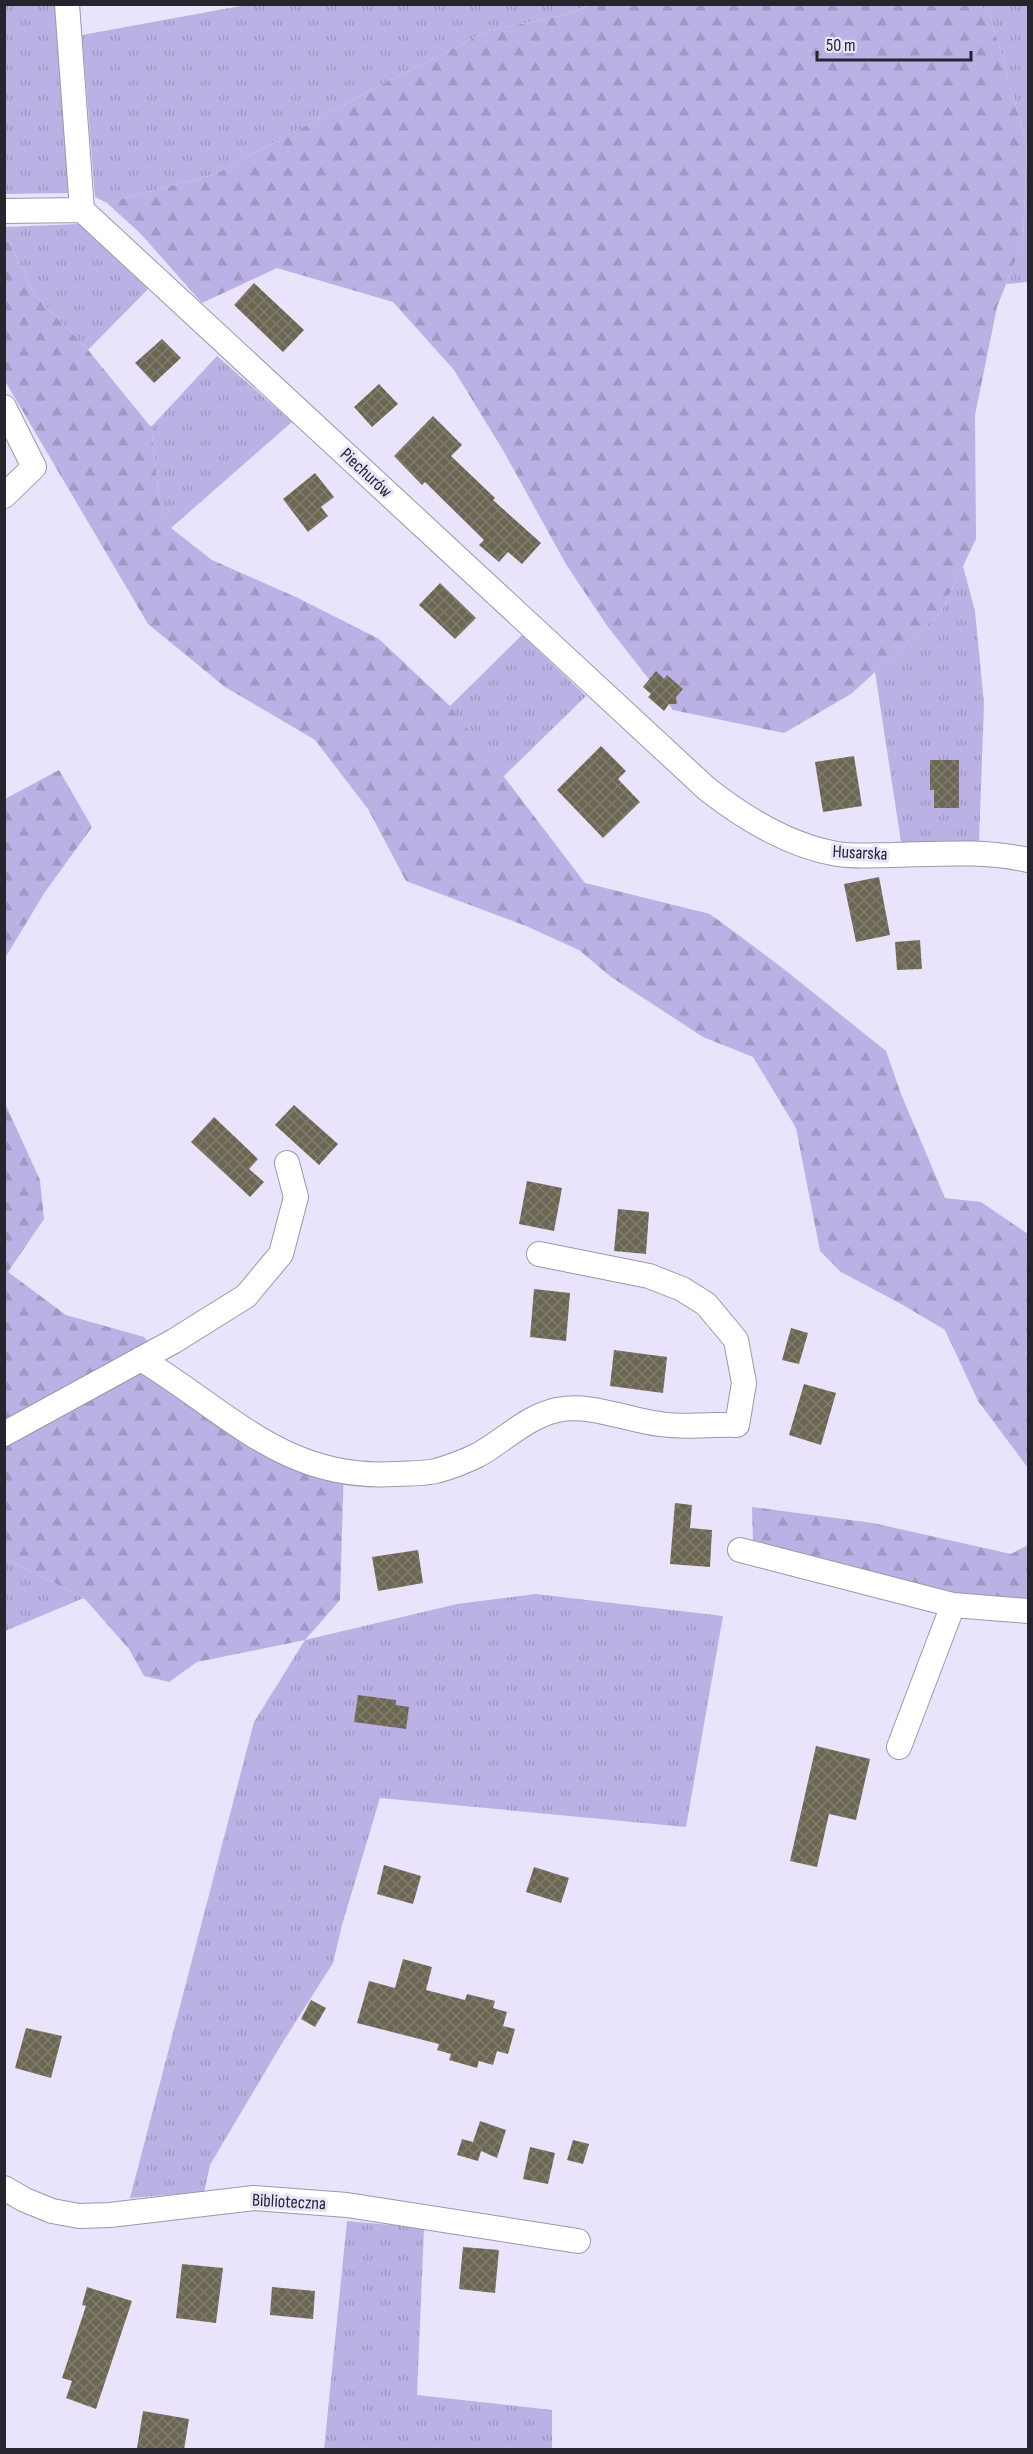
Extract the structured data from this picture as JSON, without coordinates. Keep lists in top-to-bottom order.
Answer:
{
  "streets": {
    "street": ["Piechurów", "Husarska", "Biblioteczna"]
  },
  "crossings": [
    ["Piechurów", "Husarska"]
  ],
  "scale_bar": "50 m"
}
